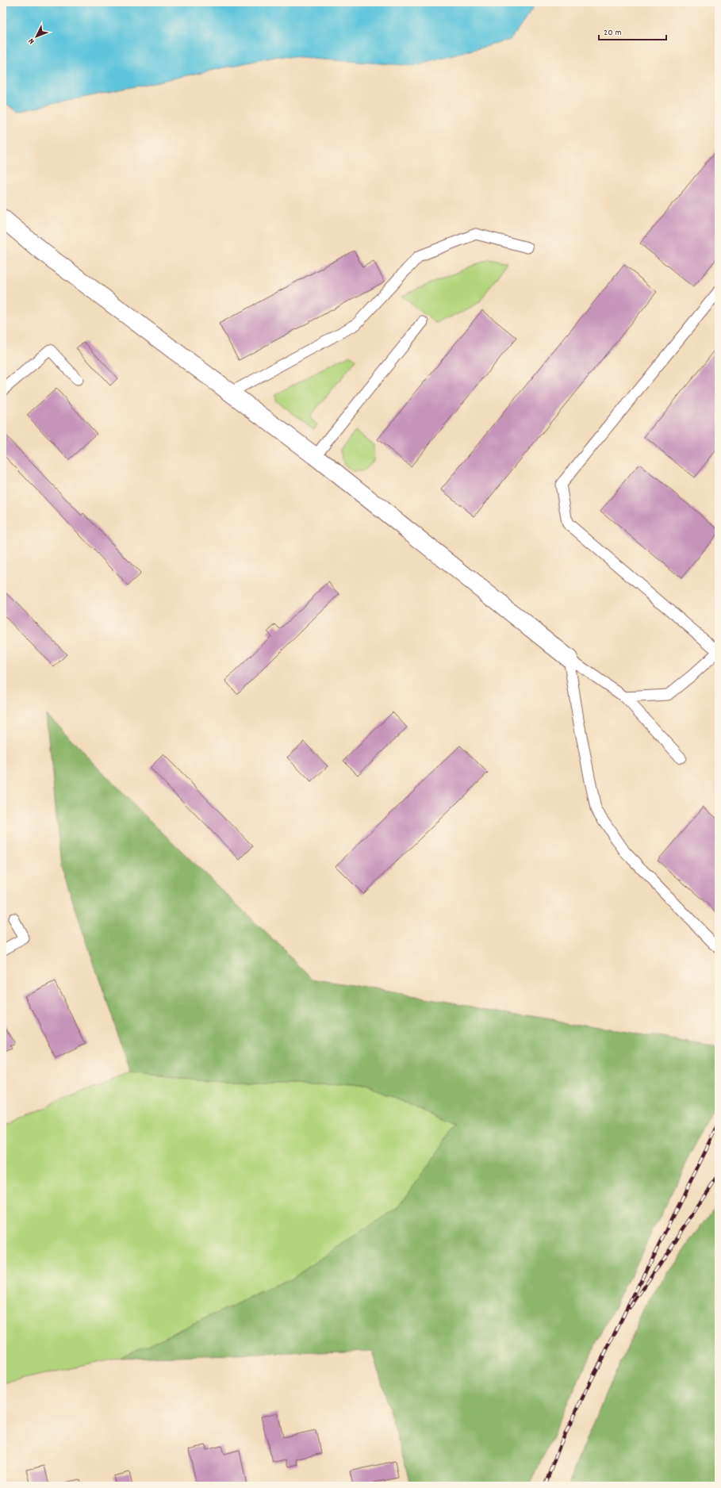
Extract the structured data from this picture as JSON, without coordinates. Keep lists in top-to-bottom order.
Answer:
{
  "scale_bar": "20 m",
  "north": "bottom left"
}
